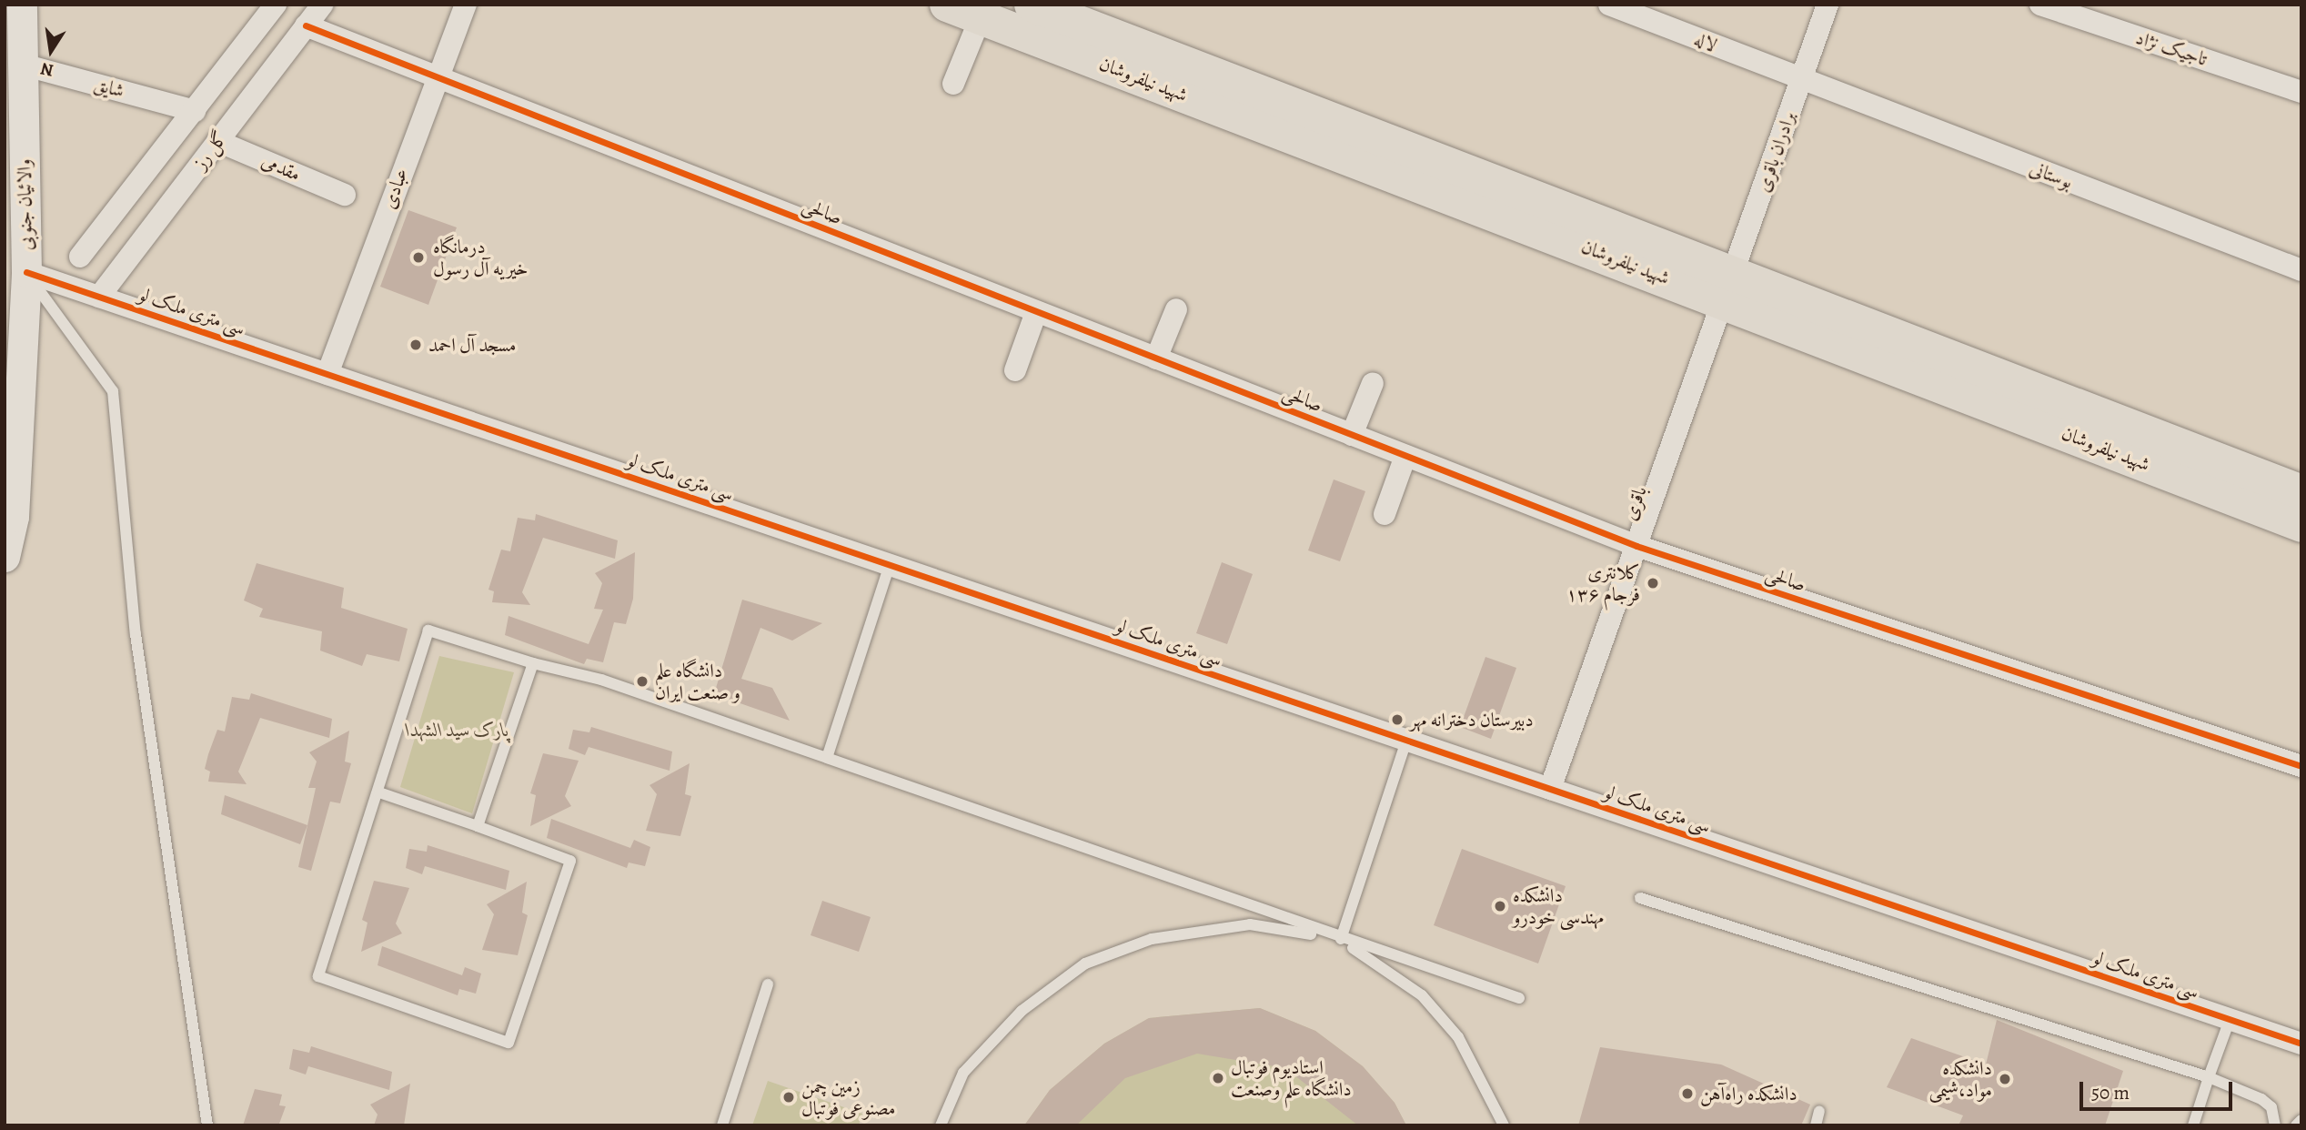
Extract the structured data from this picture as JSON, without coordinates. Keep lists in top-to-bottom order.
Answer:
{
  "streets": {
    "main road": ["شهید نیلفروشان", "والائیان جنوبی"],
    "street": [
      "لاله",
      "تاجیک نژاد",
      "شایق",
      "گل رز",
      "برادران باقری",
      "مقدمی",
      "بوستانی",
      "عبادی",
      "صالحی",
      "سی متری ملک لو",
      "باقری"
    ]
  },
  "crossings": [
    ["لاله", "برادران باقری"],
    ["لاله", "بوستانی"],
    ["شهید نیلفروشان", "برادران باقری"],
    ["شهید نیلفروشان", "باقری"],
    ["شایق", "گل رز"],
    ["شایق", "والائیان جنوبی"],
    ["گل رز", "مقدمی"],
    ["گل رز", "صالحی"],
    ["گل رز", "سی متری ملک لو"],
    ["برادران باقری", "بوستانی"],
    ["برادران باقری", "باقری"],
    ["عبادی", "صالحی"],
    ["عبادی", "سی متری ملک لو"],
    ["والائیان جنوبی", "سی متری ملک لو"],
    ["صالحی", "باقری"],
    ["سی متری ملک لو", "باقری"]
  ],
  "parks": ["پارک سید الشهدا"],
  "places": [
    "درمانگاه خیریه آل رسول",
    "مسجد آل احمد",
    "کلانتری ۱۳۶ فرجام",
    "دانشگاه علم و صنعت ایران",
    "دبیرستان دخترانه مهر",
    "دانشکده مهندسی خودرو",
    "استادیوم فوتبال دانشگاه علم وصنعت",
    "دانشکده مواد،شیمی",
    "دانشکده راه‌آهن",
    "زمین چمن مصنوعی فوتبال"
  ],
  "scale_bar": "50 m",
  "north": "bottom"
}
